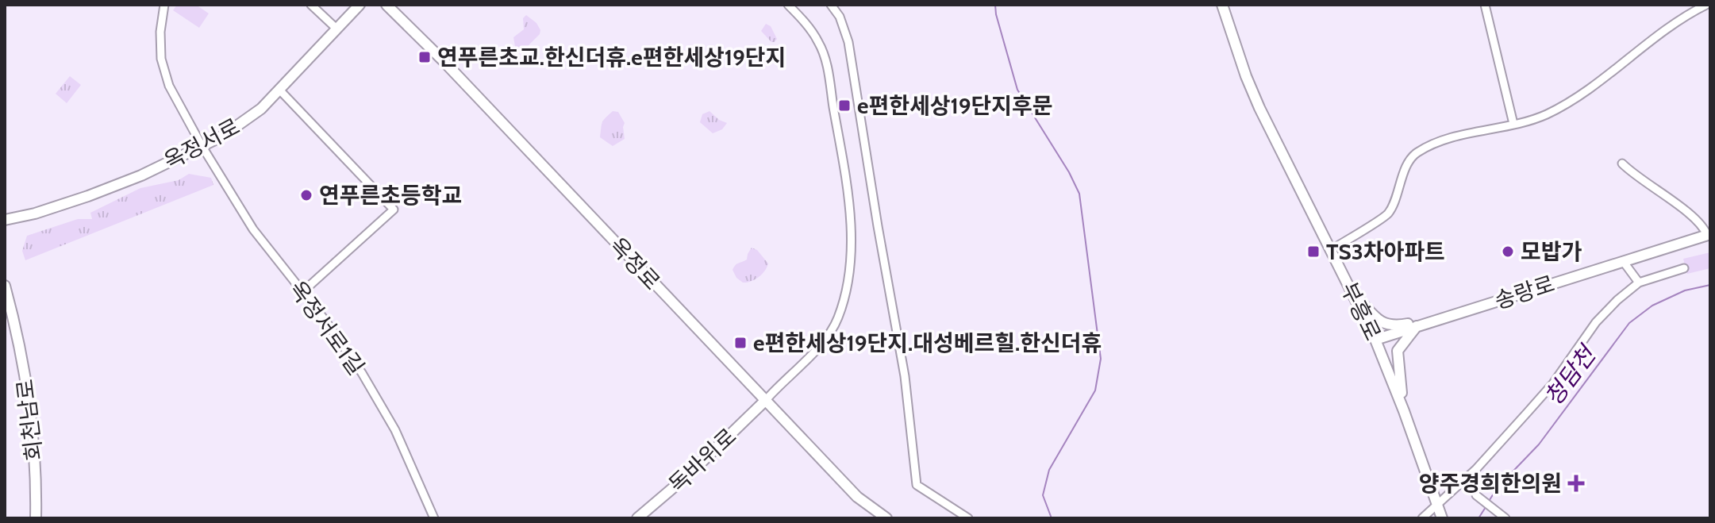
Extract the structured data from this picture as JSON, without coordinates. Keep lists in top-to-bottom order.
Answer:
{
  "streets": {
    "main road": [
      "옥정서로",
      "옥정로",
      "송랑로",
      "부흥로",
      "회천남로",
      "독바위로"
    ],
    "street": ["옥정서로1길"]
  },
  "crossings": [
    ["옥정서로", "옥정서로1길"],
    ["옥정로", "독바위로"],
    ["송랑로", "부흥로"]
  ],
  "water": ["청담천"],
  "places": {
    "transit": [
      "연푸른초교.한신더휴.e편한세상19단지",
      "e편한세상19단지후문",
      "TS3차아파트",
      "e편한세상19단지.대성베르힐.한신더휴"
    ],
    "other": ["연푸른초등학교", "모밥가"],
    "health": ["양주경희한의원"]
  }
}
